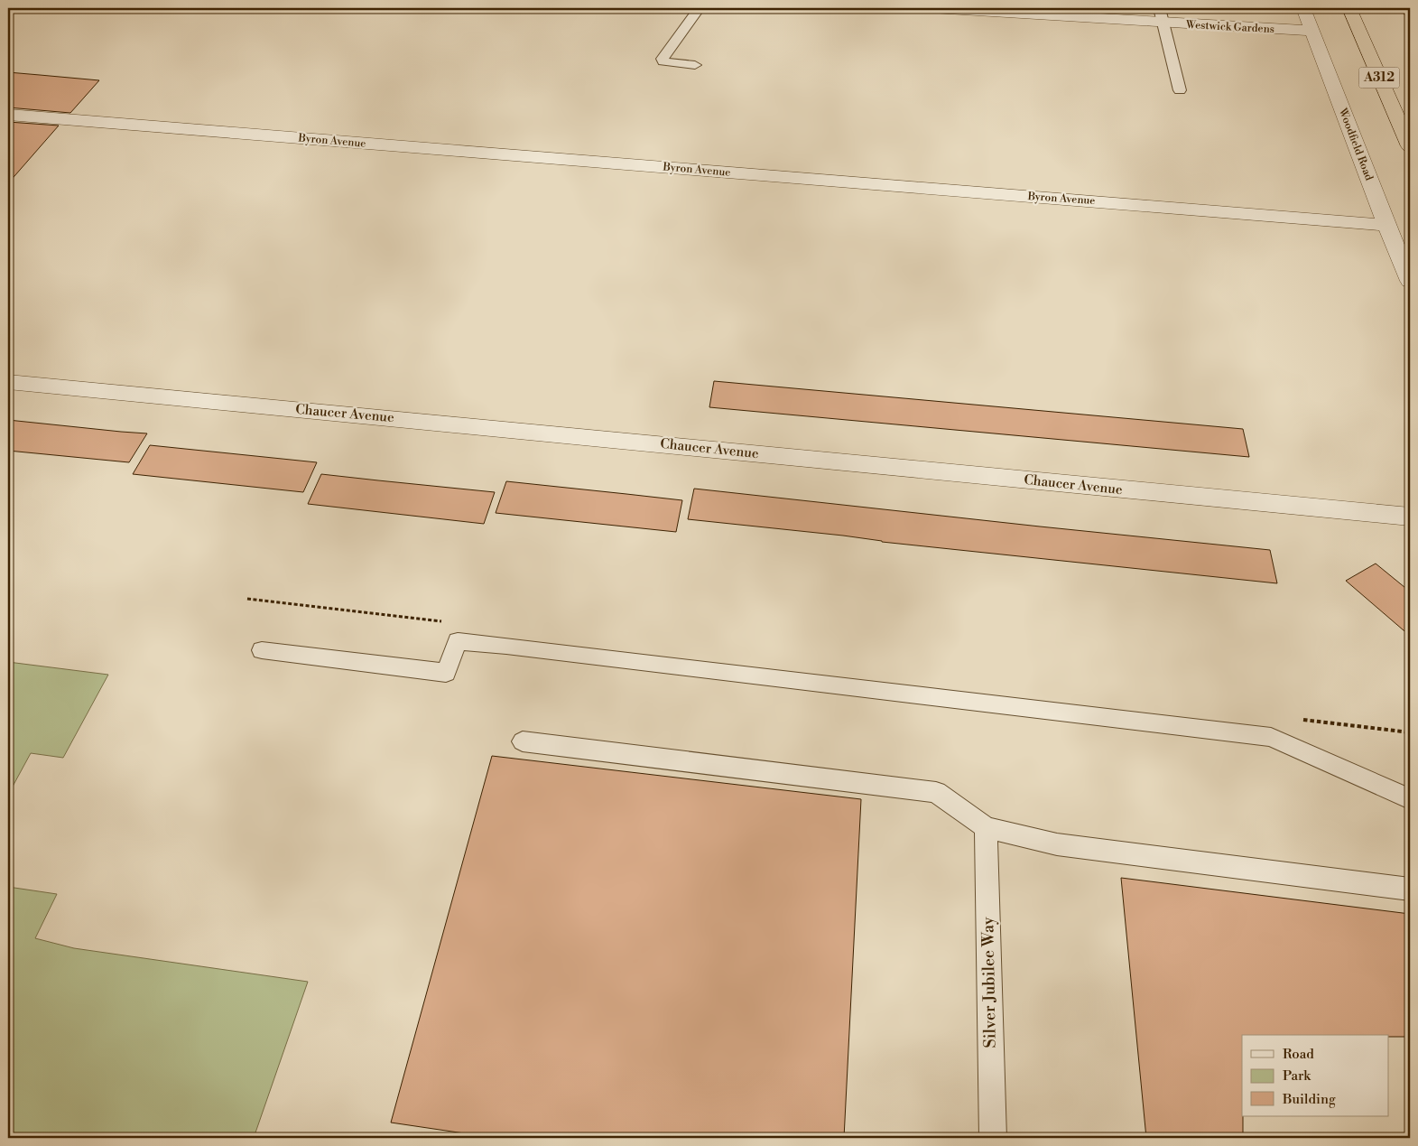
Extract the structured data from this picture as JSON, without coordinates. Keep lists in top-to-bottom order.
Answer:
{
  "streets": {
    "highway": ["A312"],
    "street": [
      "Westwick Gardens",
      "Byron Avenue",
      "Woodfield Road",
      "Chaucer Avenue"
    ],
    "lane": ["Silver Jubilee Way"]
  },
  "crossings": [
    ["Westwick Gardens", "Woodfield Road"],
    ["Byron Avenue", "Woodfield Road"]
  ],
  "legend": ["Road", "Park", "Building"]
}
